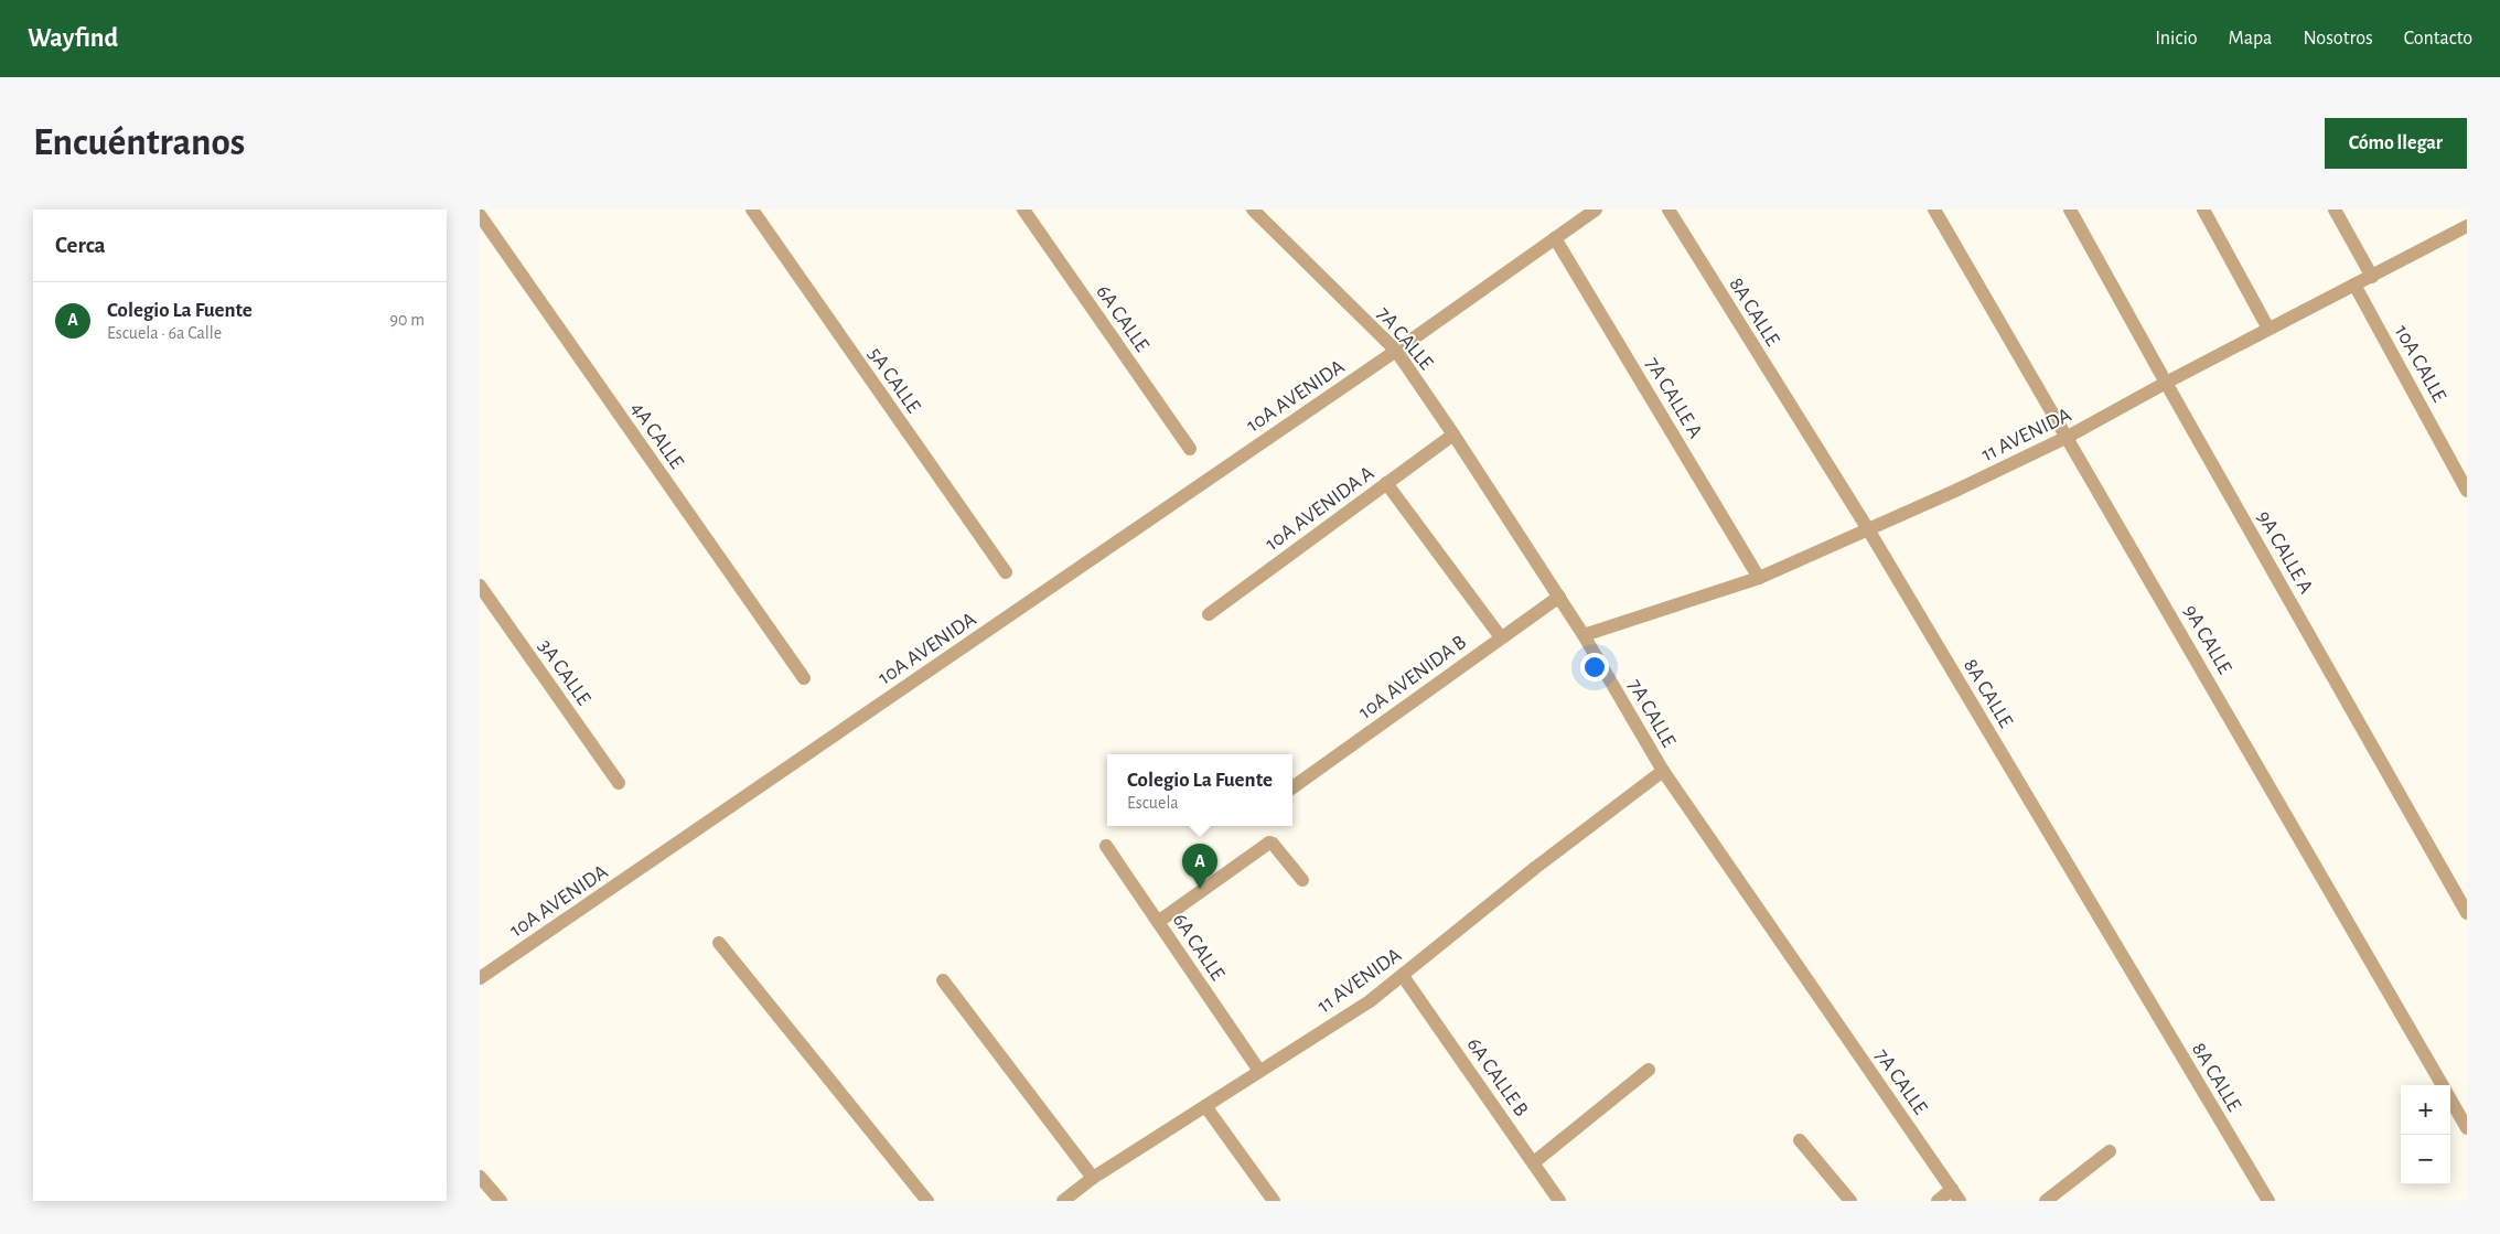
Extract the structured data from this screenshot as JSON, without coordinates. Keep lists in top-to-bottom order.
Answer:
{
  "streets": {
    "street": [
      "8A CALLE",
      "6A CALLE",
      "7A CALLE",
      "10A CALLE",
      "5A CALLE",
      "10A AVENIDA",
      "7A CALLE A",
      "11 AVENIDA",
      "4A CALLE",
      "10A AVENIDA A",
      "9A CALLE A",
      "9A CALLE",
      "3A CALLE",
      "10A AVENIDA B",
      "6A CALLE B"
    ]
  },
  "crossings": [
    ["8A CALLE", "11 AVENIDA"],
    ["6A CALLE", "11 AVENIDA"],
    ["7A CALLE", "10A AVENIDA"],
    ["7A CALLE", "11 AVENIDA"],
    ["7A CALLE", "10A AVENIDA A"],
    ["7A CALLE", "10A AVENIDA B"],
    ["10A CALLE", "11 AVENIDA"],
    ["7A CALLE A", "11 AVENIDA"],
    ["11 AVENIDA", "9A CALLE A"],
    ["11 AVENIDA", "9A CALLE"],
    ["11 AVENIDA", "6A CALLE B"]
  ],
  "page": {
    "header": "Wayfind",
    "nav": [
      "Inicio",
      "Mapa",
      "Nosotros",
      "Contacto"
    ],
    "buttons": "Cómo llegar",
    "title": "Encuéntranos",
    "heading": "Cerca",
    "list": [
      {
        "mark": "A",
        "name": "Colegio La Fuente",
        "note": "Escuela · 6a Calle",
        "value": "90 m"
      }
    ],
    "popup": ["Colegio La Fuente", "Escuela"],
    "pins": "A",
    "map_buttons": ["+", "−"]
  }
}
